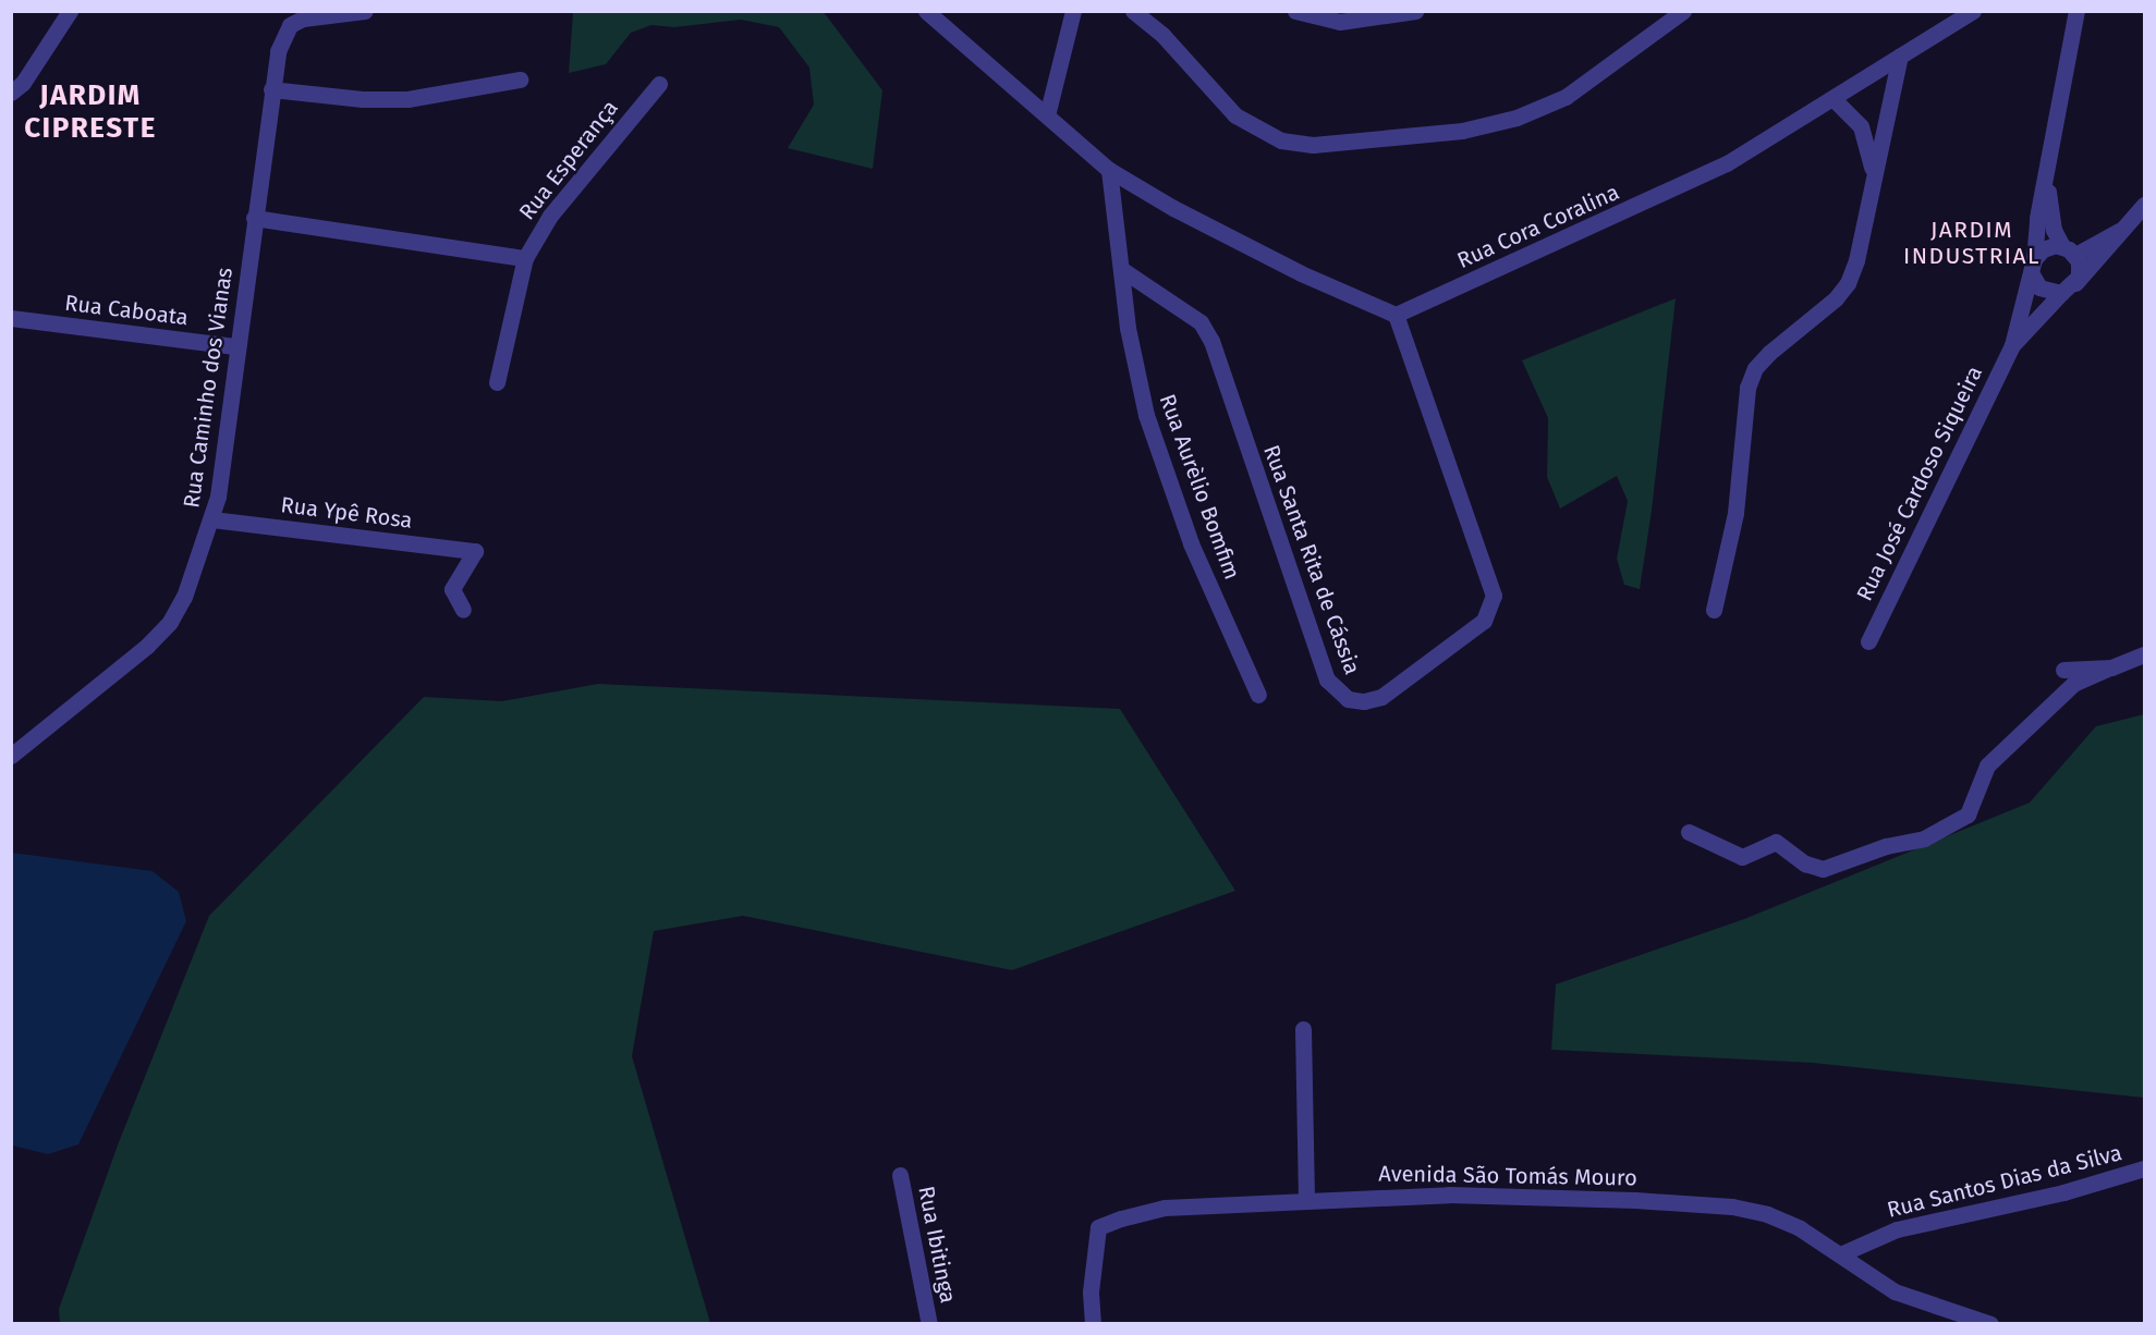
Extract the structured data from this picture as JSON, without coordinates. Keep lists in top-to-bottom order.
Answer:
{
  "streets": {
    "street": [
      "Rua Esperança",
      "Rua Cora Coralina",
      "Rua Caboata",
      "Rua Caminho dos Vianas",
      "Rua José Cardoso Siqueira",
      "Rua Aurèlio Bomfim",
      "Rua Ypê Rosa",
      "Rua Santa Rita de Cássia",
      "Avenida São Tomás Mouro",
      "Rua Santos Dias da Silva",
      "Rua Ibitinga"
    ]
  },
  "crossings": [
    ["Rua Cora Coralina", "Rua Santa Rita de Cássia"],
    ["Rua Caboata", "Rua Caminho dos Vianas"],
    ["Rua Caminho dos Vianas", "Rua Ypê Rosa"],
    ["Rua Aurèlio Bomfim", "Rua Santa Rita de Cássia"],
    ["Avenida São Tomás Mouro", "Rua Santos Dias da Silva"]
  ],
  "districts": ["JARDIM CIPRESTE", "JARDIM INDUSTRIAL"]
}
